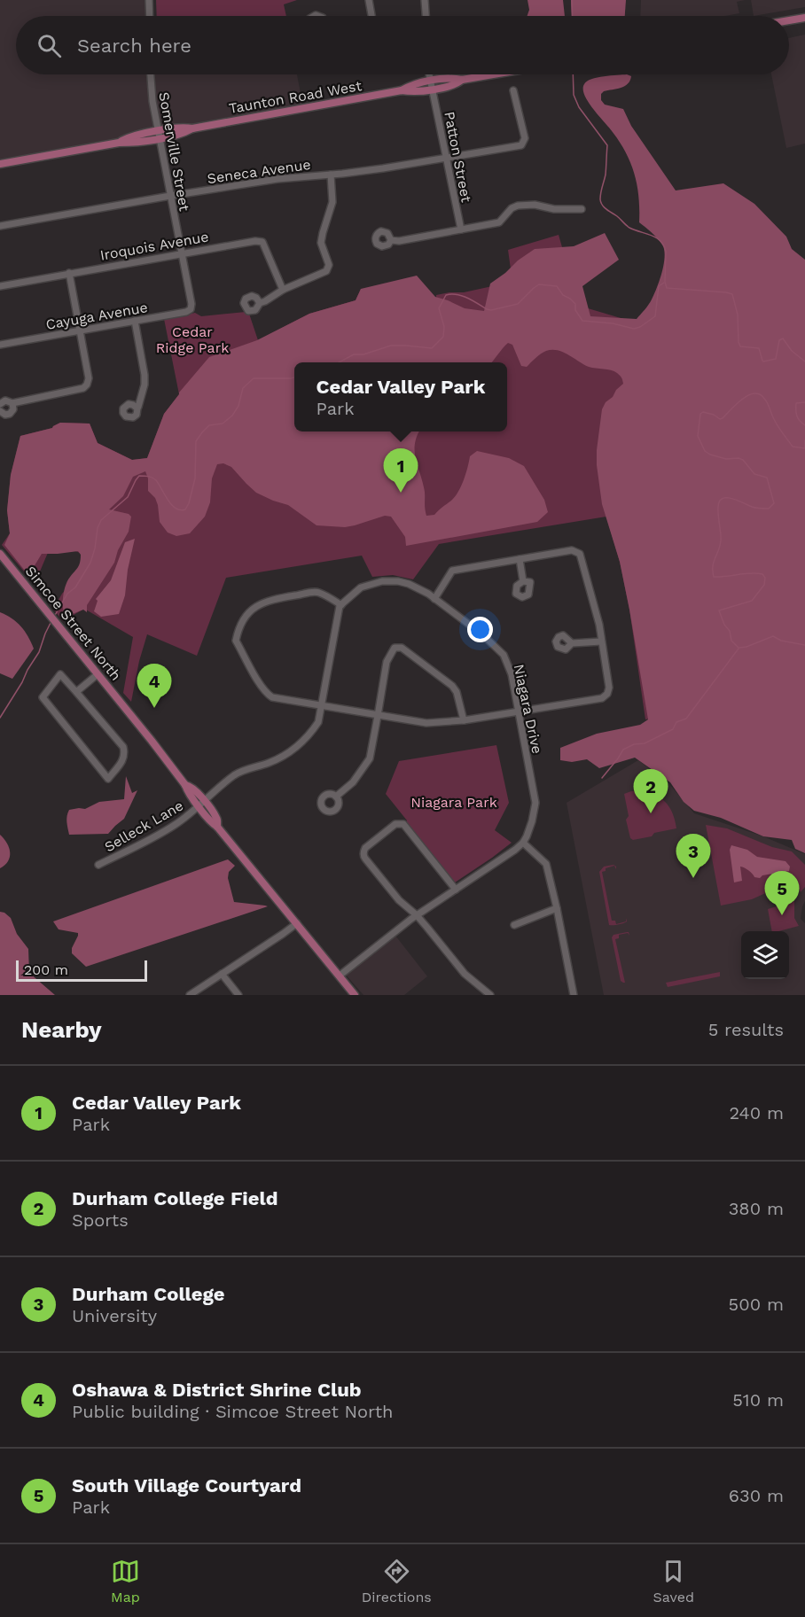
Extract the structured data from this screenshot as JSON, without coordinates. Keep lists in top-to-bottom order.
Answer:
{
  "streets": {
    "main road": ["Taunton Road West", "Simcoe Street North"],
    "street": [
      "Somerville Street",
      "Patton Street",
      "Seneca Avenue",
      "Iroquois Avenue",
      "Cayuga Avenue",
      "Niagara Drive",
      "Selleck Lane"
    ]
  },
  "crossings": [
    ["Taunton Road West", "Somerville Street"],
    ["Taunton Road West", "Patton Street"],
    ["Somerville Street", "Seneca Avenue"],
    ["Somerville Street", "Iroquois Avenue"],
    ["Somerville Street", "Cayuga Avenue"],
    ["Patton Street", "Seneca Avenue"],
    ["Simcoe Street North", "Selleck Lane"]
  ],
  "parks": ["Cedar Ridge Park", "Niagara Park"],
  "scale_bar": "200 m",
  "page": {
    "search": "Search here",
    "popup": ["Cedar Valley Park", "Park"],
    "pins": [
      "1",
      "4",
      "2",
      "3",
      "5"
    ],
    "scale": "200 m",
    "heading": ["Nearby", "5 results"],
    "list": [
      {
        "mark": "1",
        "name": "Cedar Valley Park",
        "note": "Park",
        "value": "240 m"
      },
      {
        "mark": "2",
        "name": "Durham College Field",
        "note": "Sports",
        "value": "380 m"
      },
      {
        "mark": "3",
        "name": "Durham College",
        "note": "University",
        "value": "500 m"
      },
      {
        "mark": "4",
        "name": "Oshawa & District Shrine Club",
        "note": "Public building · Simcoe Street North",
        "value": "510 m"
      },
      {
        "mark": "5",
        "name": "South Village Courtyard",
        "note": "Park",
        "value": "630 m"
      }
    ],
    "nav": ["Map", "Directions", "Saved"]
  }
}
